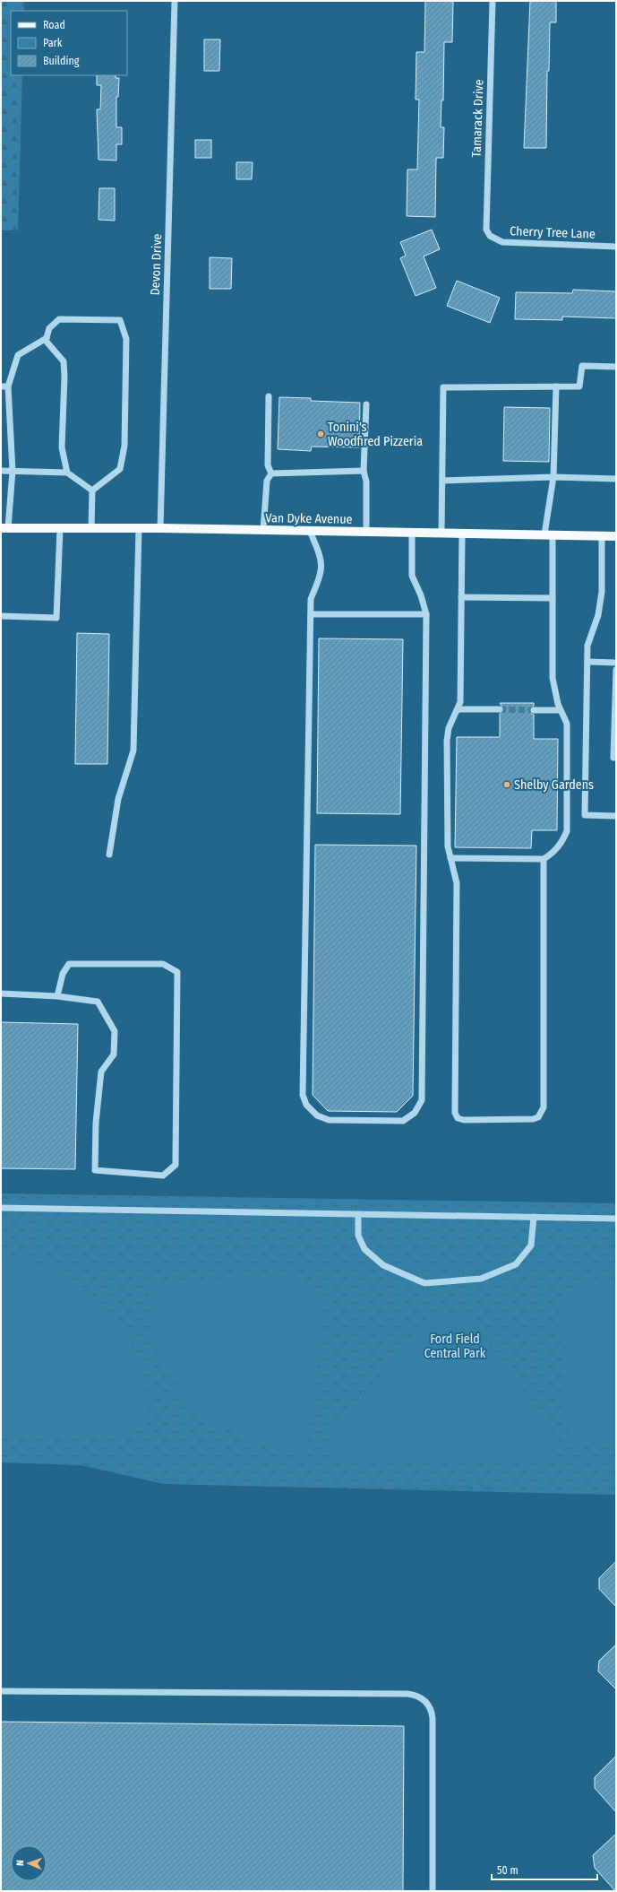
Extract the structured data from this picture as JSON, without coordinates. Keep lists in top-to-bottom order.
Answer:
{
  "streets": {
    "main road": ["Van Dyke Avenue"],
    "street": ["Tamarack Drive", "Cherry Tree Lane", "Devon Drive"]
  },
  "crossings": [
    ["Tamarack Drive", "Cherry Tree Lane"],
    ["Devon Drive", "Van Dyke Avenue"]
  ],
  "parks": ["Ford Field Central Park"],
  "places": ["Tonini's Woodfired Pizzeria", "Shelby Gardens"],
  "legend": ["Road", "Park", "Building"],
  "scale_bar": "50 m",
  "north": "left"
}
